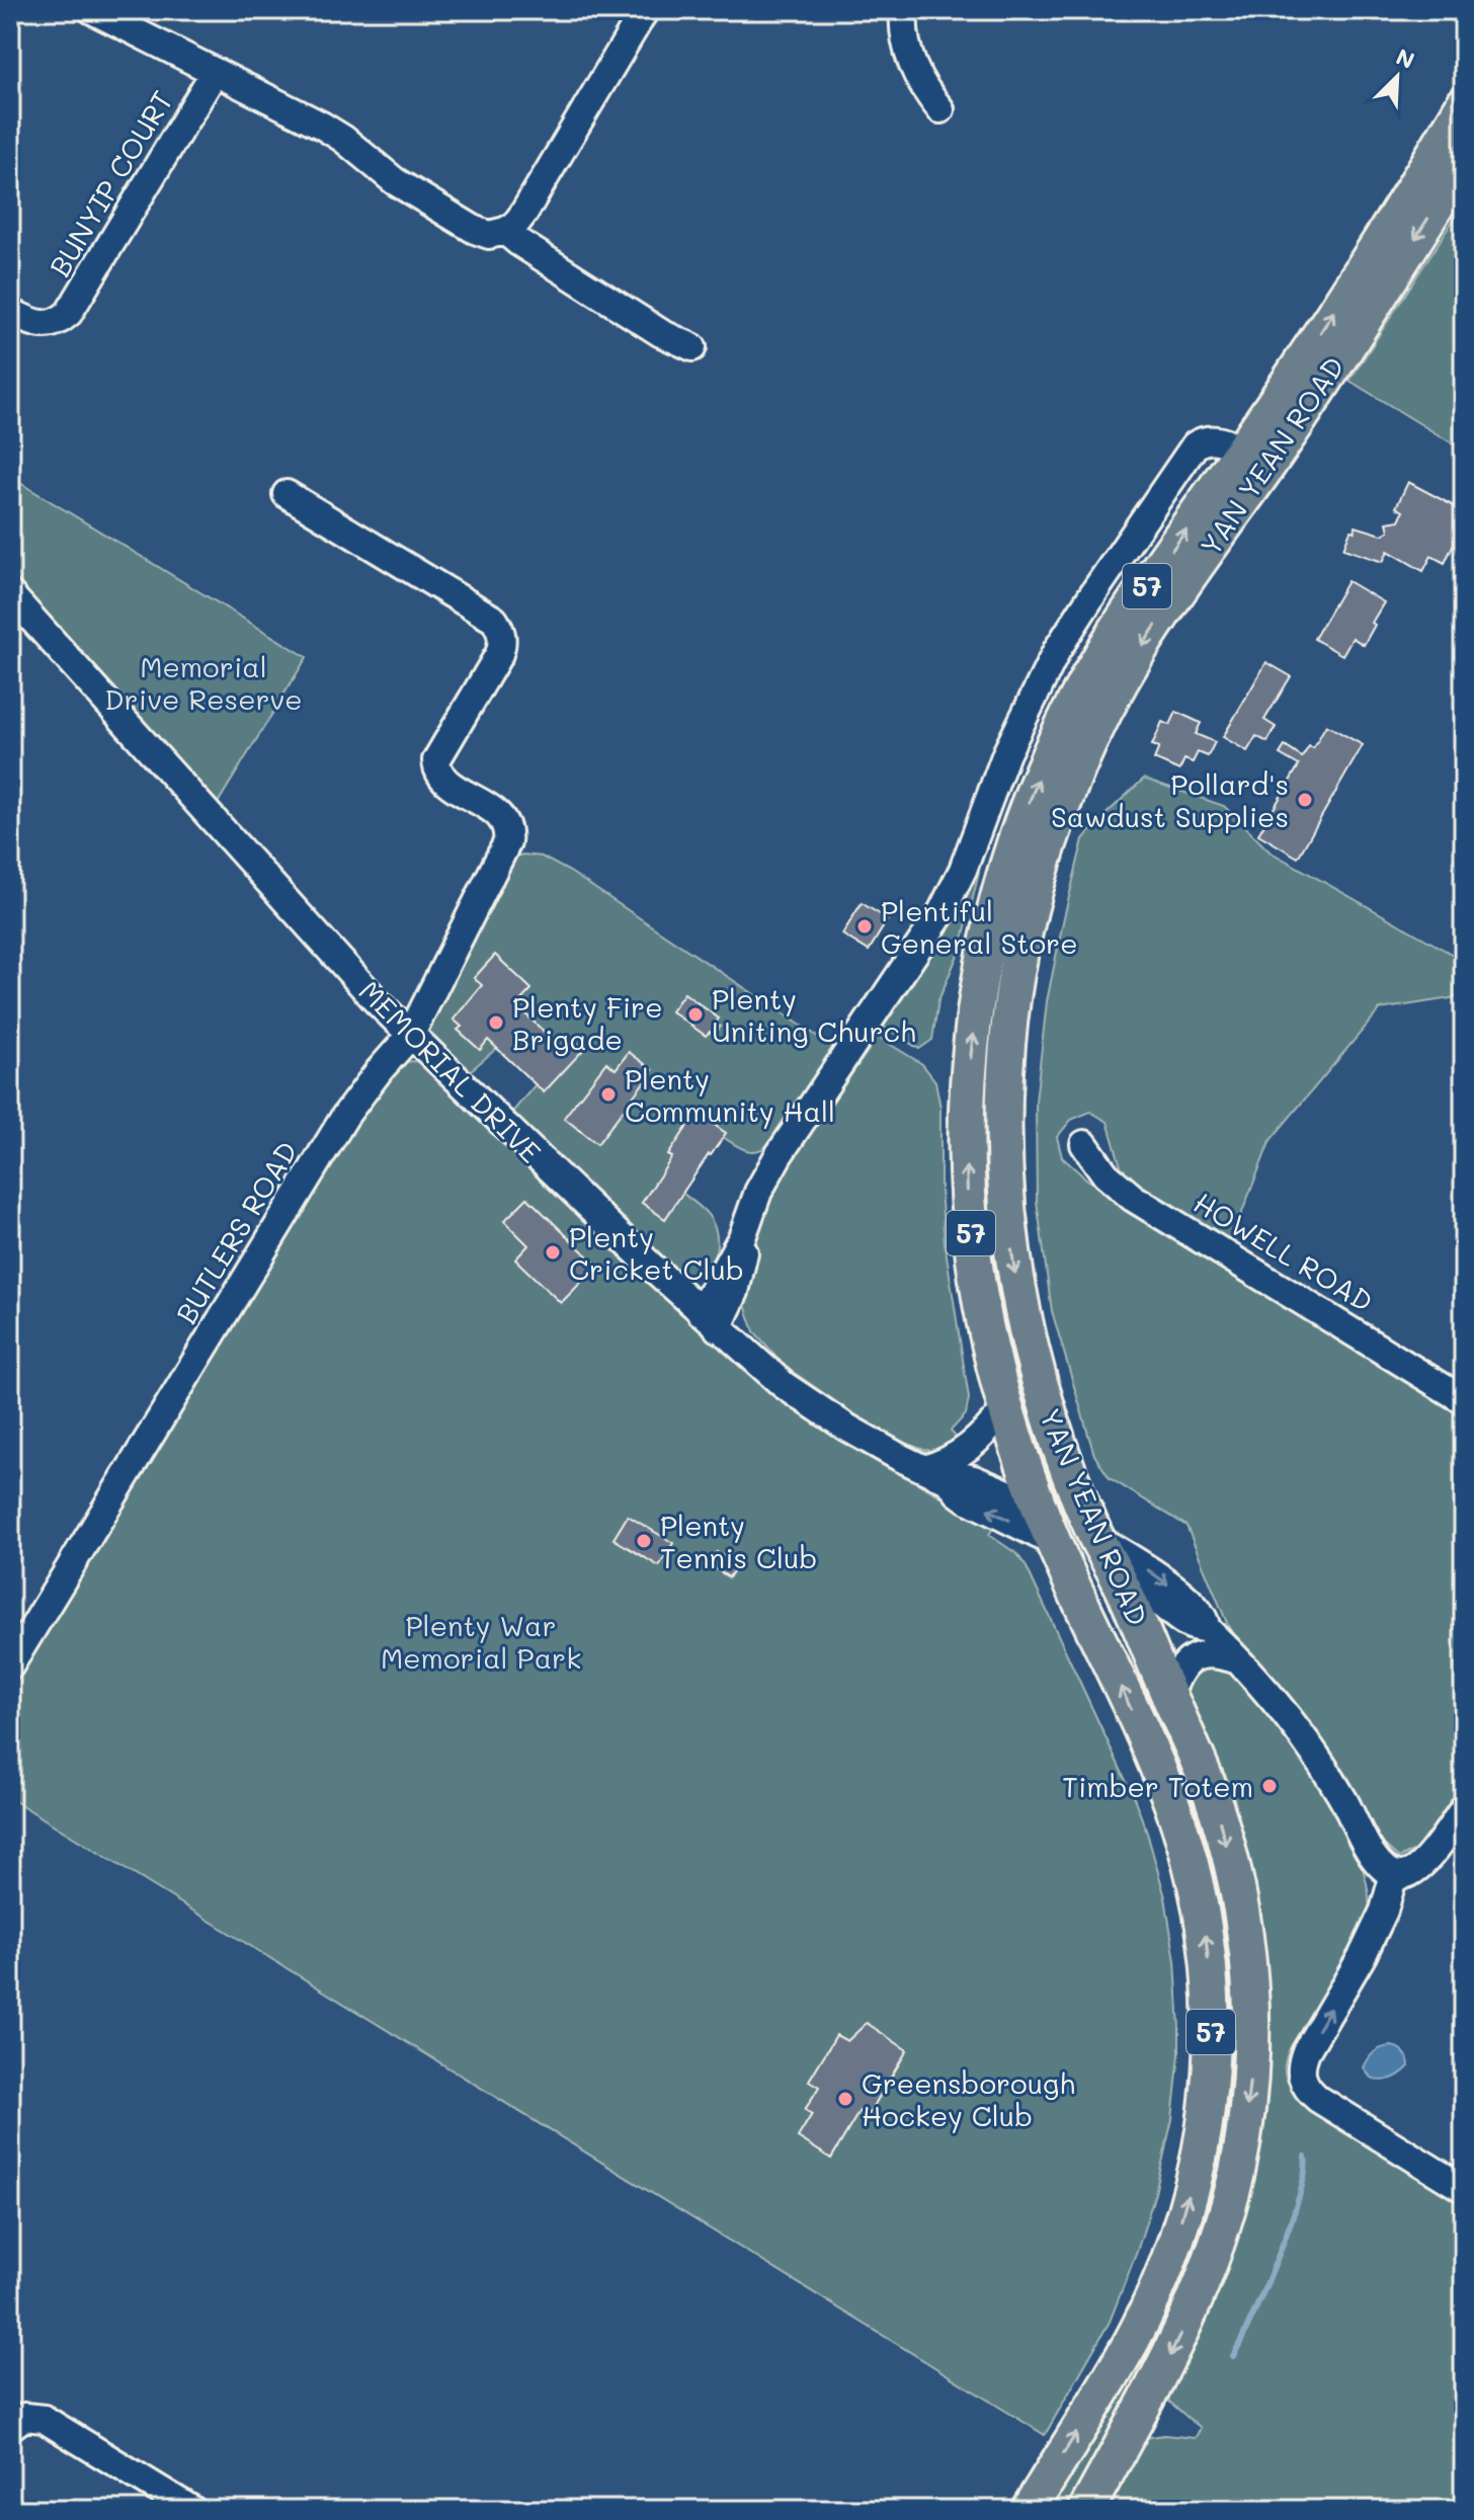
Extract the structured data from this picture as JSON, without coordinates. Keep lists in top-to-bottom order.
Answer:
{
  "streets": {
    "main road": ["YAN YEAN ROAD", "57", "MEMORIAL DRIVE"],
    "street": ["BUNYIP COURT", "BUTLERS ROAD", "HOWELL ROAD"]
  },
  "crossings": [
    ["YAN YEAN ROAD", "MEMORIAL DRIVE"],
    ["MEMORIAL DRIVE", "BUTLERS ROAD"]
  ],
  "parks": ["Memorial Drive Reserve", "Plenty War Memorial Park"],
  "places": [
    "Pollard's Sawdust Supplies",
    "Plentiful General Store",
    "Plenty Uniting Church",
    "Plenty Fire Brigade",
    "Plenty Community Hall",
    "Plenty Cricket Club",
    "Plenty Tennis Club",
    "Timber Totem",
    "Greensborough Hockey Club"
  ],
  "north": "top right"
}
